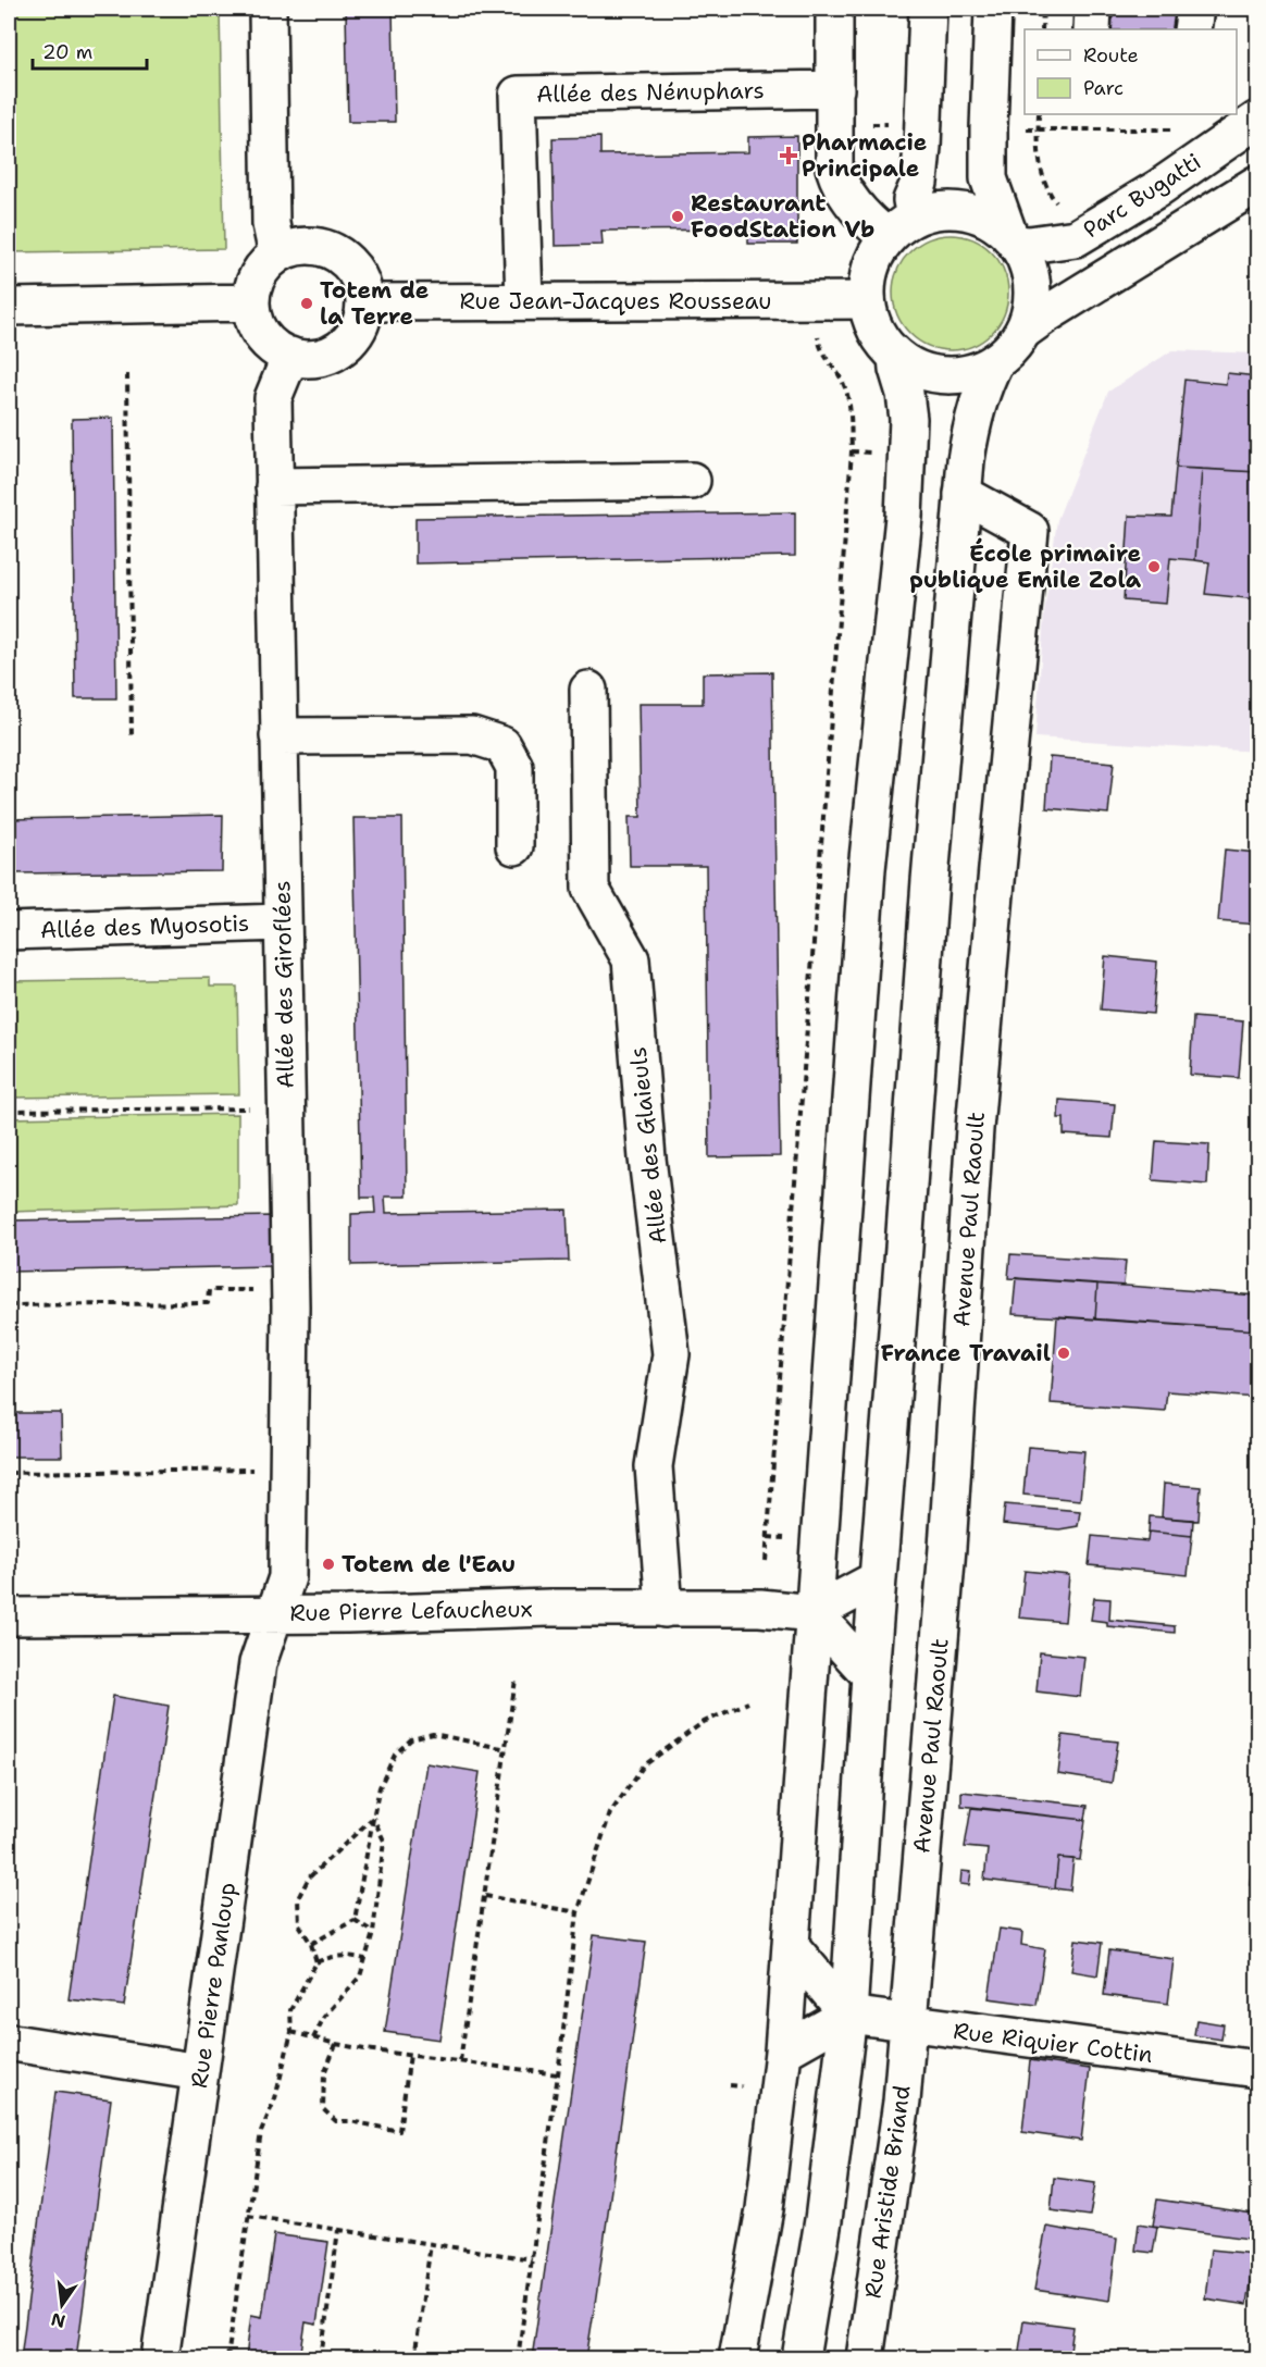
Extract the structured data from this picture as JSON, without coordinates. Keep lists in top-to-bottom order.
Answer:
{
  "streets": {
    "street": [
      "Allée des Nénuphars",
      "Parc Bugatti",
      "Rue Jean-Jacques Rousseau",
      "Allée des Myosotis",
      "Allée des Giroflées",
      "Allée des Glaieuls",
      "Avenue Paul Raoult",
      "Rue Pierre Lefaucheux",
      "Rue Pierre Panloup",
      "Rue Riquier Cottin",
      "Rue Aristide Briand"
    ]
  },
  "crossings": [
    ["Allée des Nénuphars", "Rue Jean-Jacques Rousseau"],
    ["Parc Bugatti", "Rue Jean-Jacques Rousseau"],
    ["Rue Jean-Jacques Rousseau", "Allée des Giroflées"],
    ["Allée des Myosotis", "Allée des Giroflées"],
    ["Allée des Giroflées", "Rue Pierre Lefaucheux"],
    ["Allée des Giroflées", "Rue Pierre Panloup"],
    ["Allée des Glaieuls", "Rue Pierre Lefaucheux"],
    ["Avenue Paul Raoult", "Rue Riquier Cottin"],
    ["Avenue Paul Raoult", "Rue Aristide Briand"],
    ["Rue Pierre Lefaucheux", "Rue Pierre Panloup"],
    ["Rue Riquier Cottin", "Rue Aristide Briand"]
  ],
  "places": {
    "health": ["Pharmacie Principale"],
    "other": [
      "Restaurant FoodStation Vb",
      "Totem de la Terre",
      "École primaire publique Emile Zola",
      "France Travail",
      "Totem de l'Eau"
    ]
  },
  "legend": ["Route", "Parc"],
  "scale_bar": "20 m",
  "north": "bottom"
}
